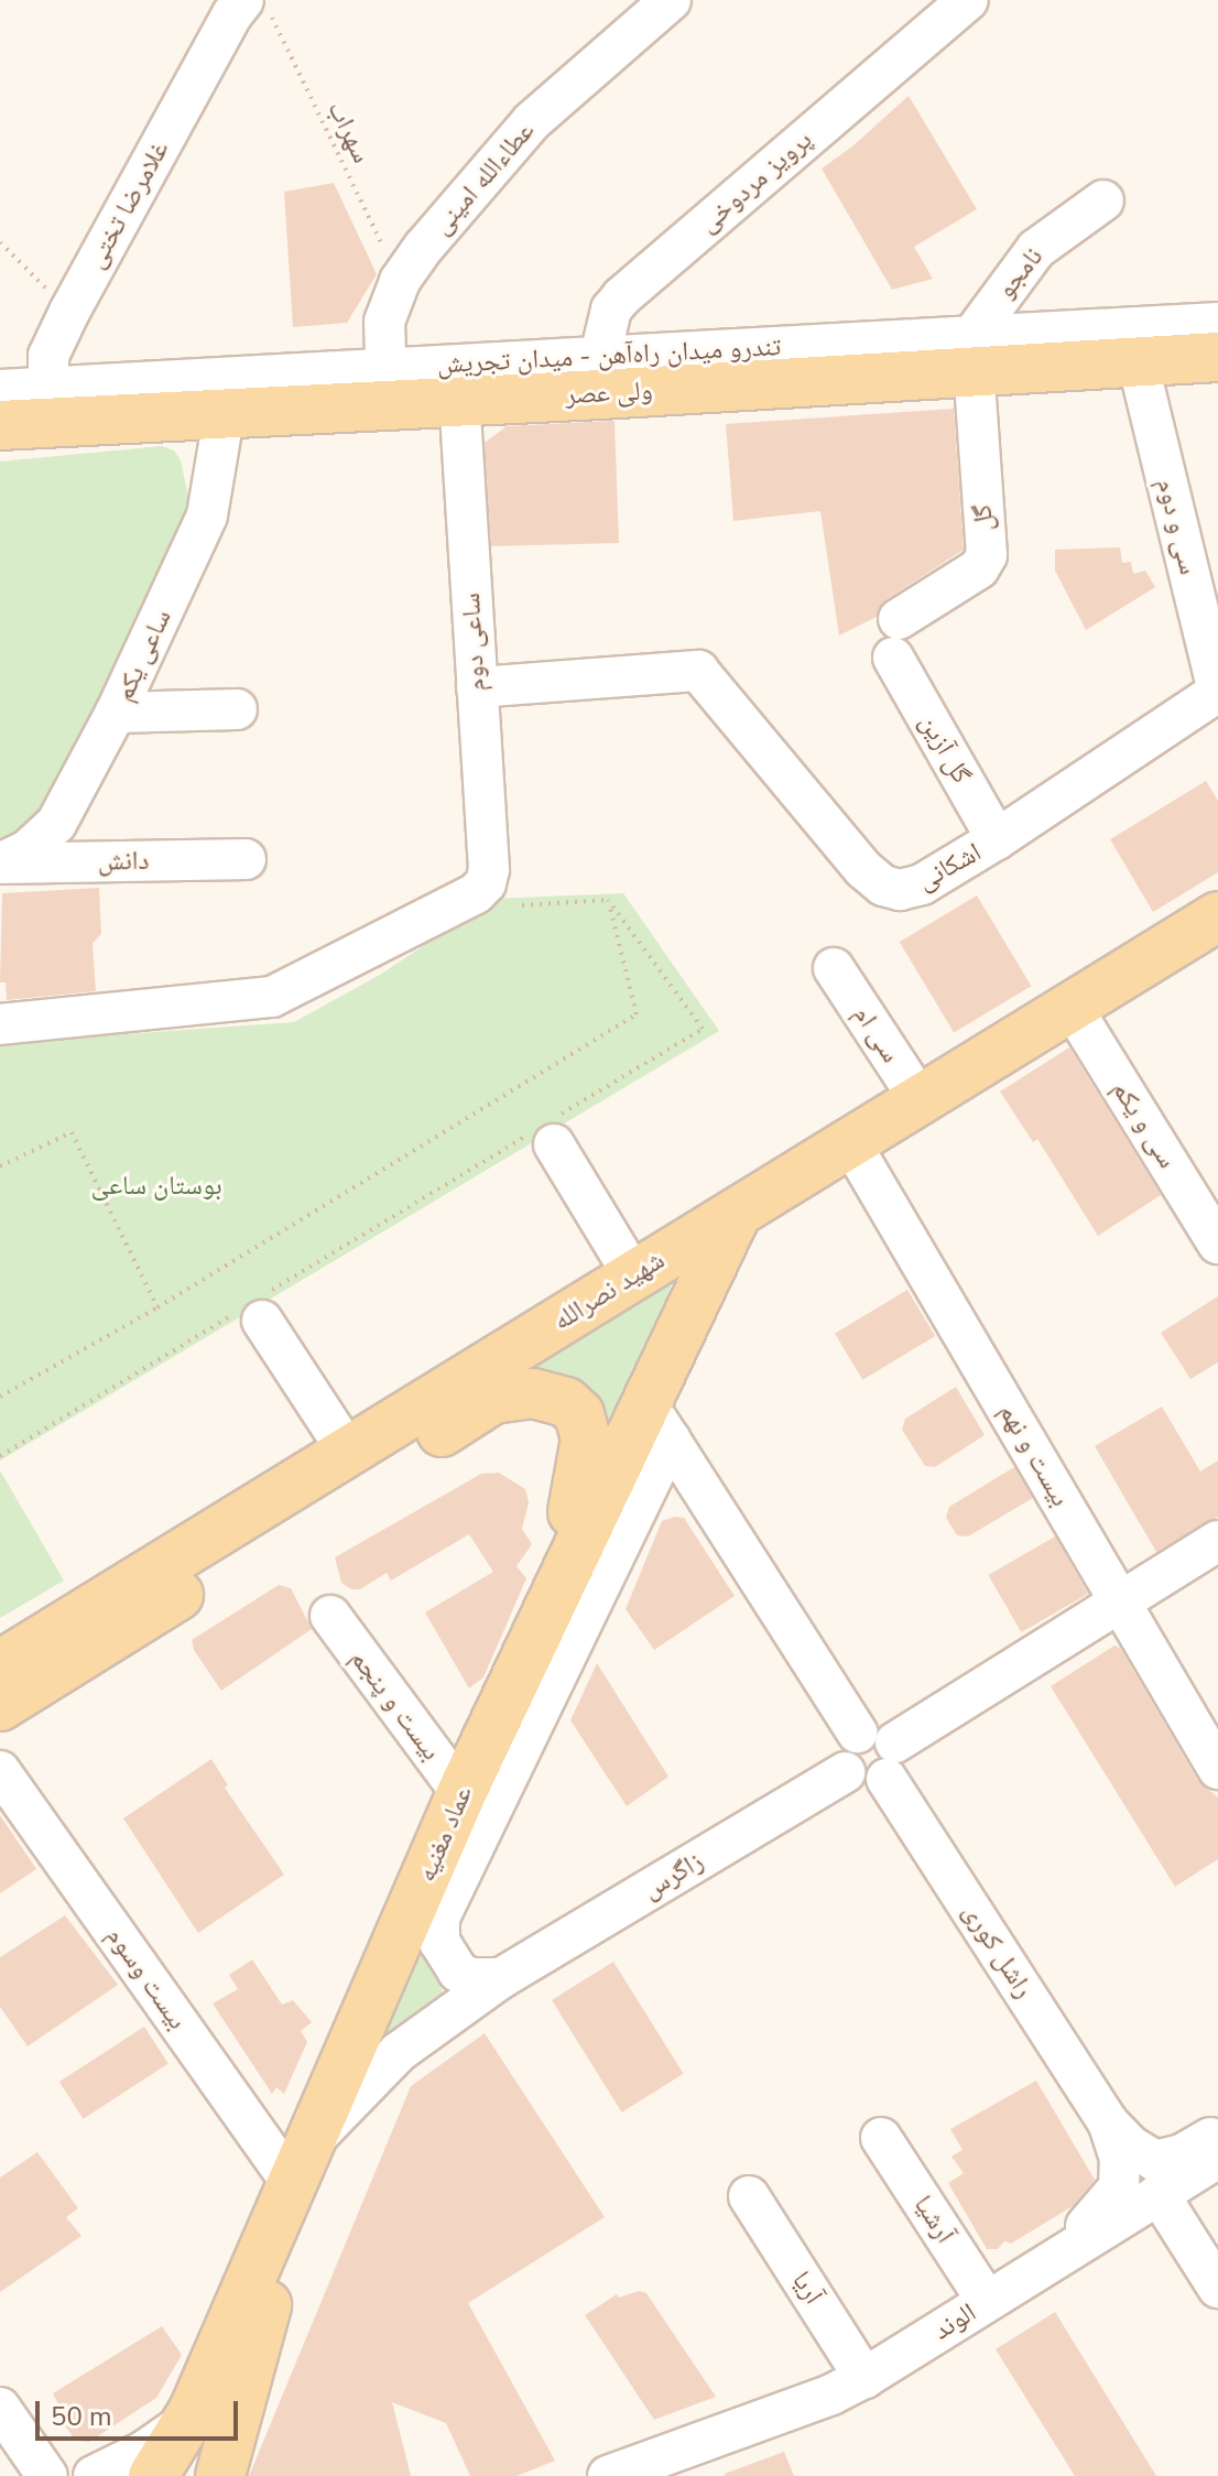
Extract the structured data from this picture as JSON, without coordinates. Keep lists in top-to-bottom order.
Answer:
{
  "streets": {
    "main road": ["ولی عصر", "شهید نصرالله", "عماد مغنیه"],
    "street": [
      "عطاءالله امینی",
      "پرویز مردوخی",
      "غلامرضا تختی",
      "نامجو",
      "تندرو میدان راه‌آهن - میدان تجریش",
      "گل",
      "سی و دوم",
      "ساعی دوم",
      "ساعی یکم",
      "گل آزین",
      "دانش",
      "اشکانی",
      "سی ام",
      "سی و یکم",
      "بیست و نهم",
      "بیست و پنجم",
      "زاگرس",
      "راشل کوری",
      "بیست وسوم",
      "آرشیا",
      "آریا",
      "الوند"
    ],
    "path": ["سهراب"]
  },
  "crossings": [
    ["سهراب", "عطاءالله امینی"],
    ["سهراب", "غلامرضا تختی"],
    ["عطاءالله امینی", "تندرو میدان راه‌آهن - میدان تجریش"],
    ["عطاءالله امینی", "ولی عصر"],
    ["پرویز مردوخی", "تندرو میدان راه‌آهن - میدان تجریش"],
    ["پرویز مردوخی", "ولی عصر"],
    ["غلامرضا تختی", "تندرو میدان راه‌آهن - میدان تجریش"],
    ["غلامرضا تختی", "ولی عصر"],
    ["نامجو", "ولی عصر"],
    ["نامجو", "گل"],
    ["تندرو میدان راه‌آهن - میدان تجریش", "ولی عصر"],
    ["ولی عصر", "گل"],
    ["ولی عصر", "سی و دوم"],
    ["ولی عصر", "ساعی دوم"],
    ["ولی عصر", "ساعی یکم"],
    ["گل", "گل آزین"],
    ["سی و دوم", "اشکانی"],
    ["ساعی دوم", "اشکانی"],
    ["ساعی یکم", "دانش"],
    ["گل آزین", "اشکانی"],
    ["سی ام", "شهید نصرالله"],
    ["سی و یکم", "شهید نصرالله"],
    ["شهید نصرالله", "بیست و نهم"],
    ["شهید نصرالله", "عماد مغنیه"],
    ["بیست و پنجم", "عماد مغنیه"],
    ["عماد مغنیه", "زاگرس"],
    ["عماد مغنیه", "بیست وسوم"],
    ["آرشیا", "الوند"],
    ["آریا", "الوند"]
  ],
  "parks": ["بوستان ساعی"],
  "scale_bar": "50 m"
}
